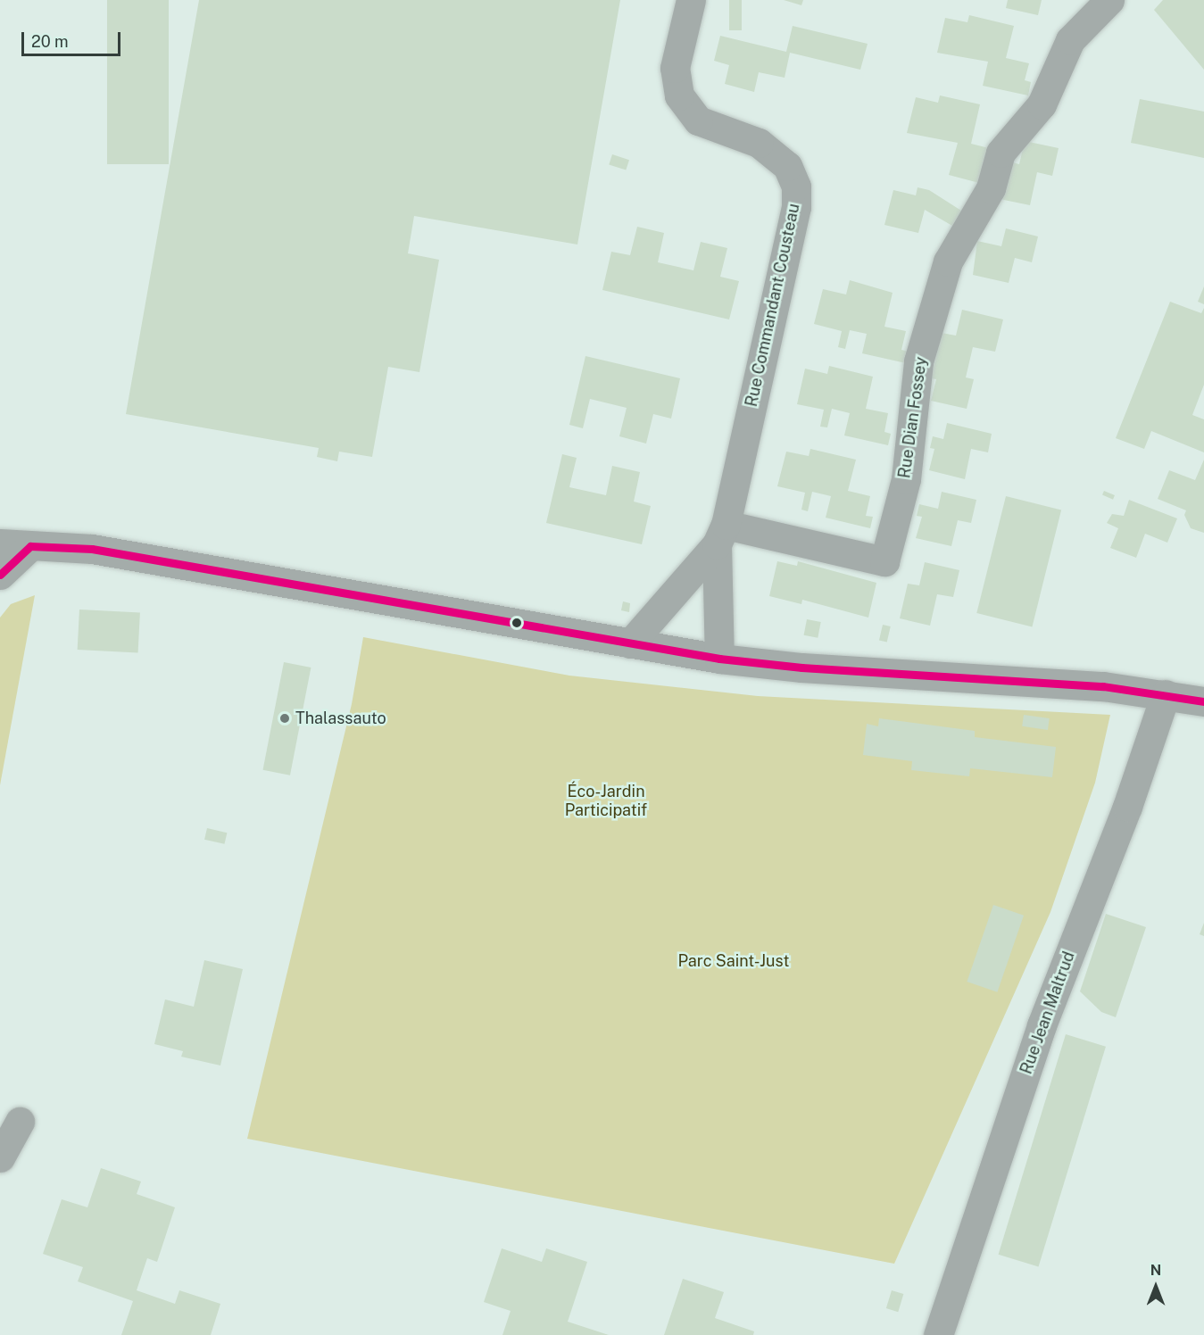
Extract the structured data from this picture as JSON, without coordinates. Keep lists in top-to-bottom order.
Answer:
{
  "streets": {
    "street": ["Rue Commandant Cousteau", "Rue Dian Fossey", "Rue Jean Maltrud"]
  },
  "crossings": [
    ["Rue Commandant Cousteau", "Rue Dian Fossey"]
  ],
  "parks": ["Éco-Jardin Participatif", "Parc Saint-Just"],
  "places": ["Thalassauto"],
  "scale_bar": "20 m",
  "north": "top"
}
